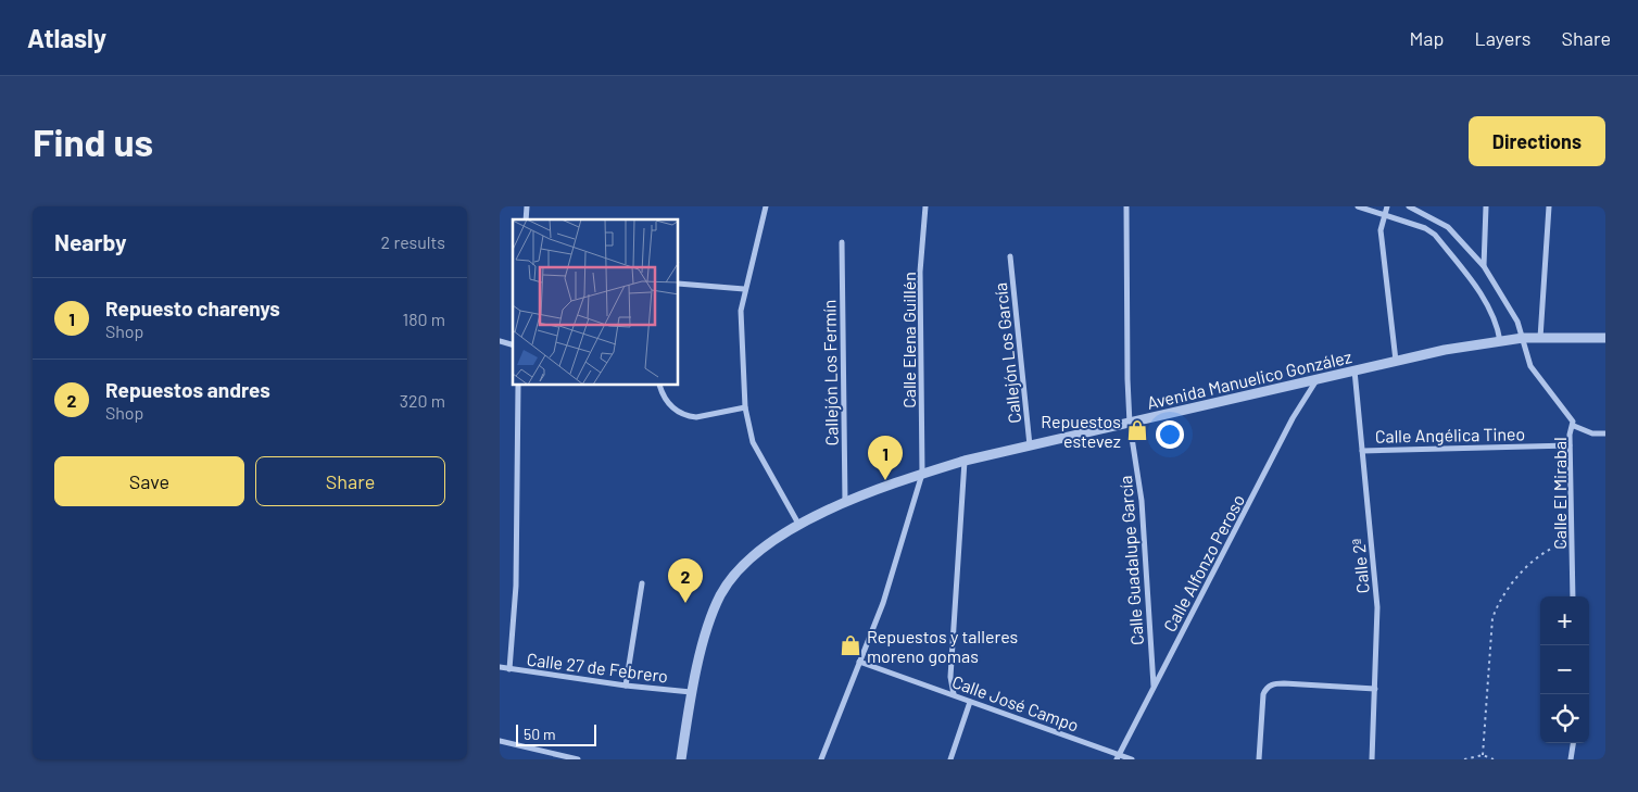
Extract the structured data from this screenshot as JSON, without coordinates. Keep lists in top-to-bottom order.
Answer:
{
  "streets": {
    "street": [
      "Calle Elena Guillén",
      "Callejón Los García",
      "Callejón Los Fermín",
      "Avenida Manuelico González",
      "Calle Angélica Tineo",
      "Calle El Mirabal",
      "Calle Guadalupe García",
      "Calle Alfonzo Peroso",
      "Calle 2ª",
      "Calle 27 de Febrero",
      "Calle José Campo"
    ]
  },
  "crossings": [
    ["Calle Elena Guillén", "Avenida Manuelico González"],
    ["Calle Elena Guillén", "Calle José Campo"],
    ["Callejón Los García", "Avenida Manuelico González"],
    ["Callejón Los Fermín", "Avenida Manuelico González"],
    ["Avenida Manuelico González", "Calle El Mirabal"],
    ["Avenida Manuelico González", "Calle Guadalupe García"],
    ["Avenida Manuelico González", "Calle Alfonzo Peroso"],
    ["Avenida Manuelico González", "Calle 2ª"],
    ["Avenida Manuelico González", "Calle 27 de Febrero"],
    ["Calle Angélica Tineo", "Calle El Mirabal"],
    ["Calle Angélica Tineo", "Calle 2ª"],
    ["Calle Guadalupe García", "Calle Alfonzo Peroso"],
    ["Calle Alfonzo Peroso", "Calle José Campo"]
  ],
  "places": {
    "shop": ["Repuestos estevez", "Repuestos y talleres moreno gomas"]
  },
  "scale_bar": "50 m",
  "page": {
    "header": "Atlasly",
    "nav": ["Map", "Layers", "Share"],
    "buttons": [
      "Directions",
      ["Save", "Share"]
    ],
    "title": "Find us",
    "heading": ["Nearby", "2 results"],
    "list": [
      {
        "mark": "1",
        "name": "Repuesto charenys",
        "note": "Shop",
        "value": "180 m"
      },
      {
        "mark": "2",
        "name": "Repuestos andres",
        "note": "Shop",
        "value": "320 m"
      }
    ],
    "pins": ["1", "2"],
    "map_buttons": ["+", "−"],
    "scale": "50 m"
  }
}
